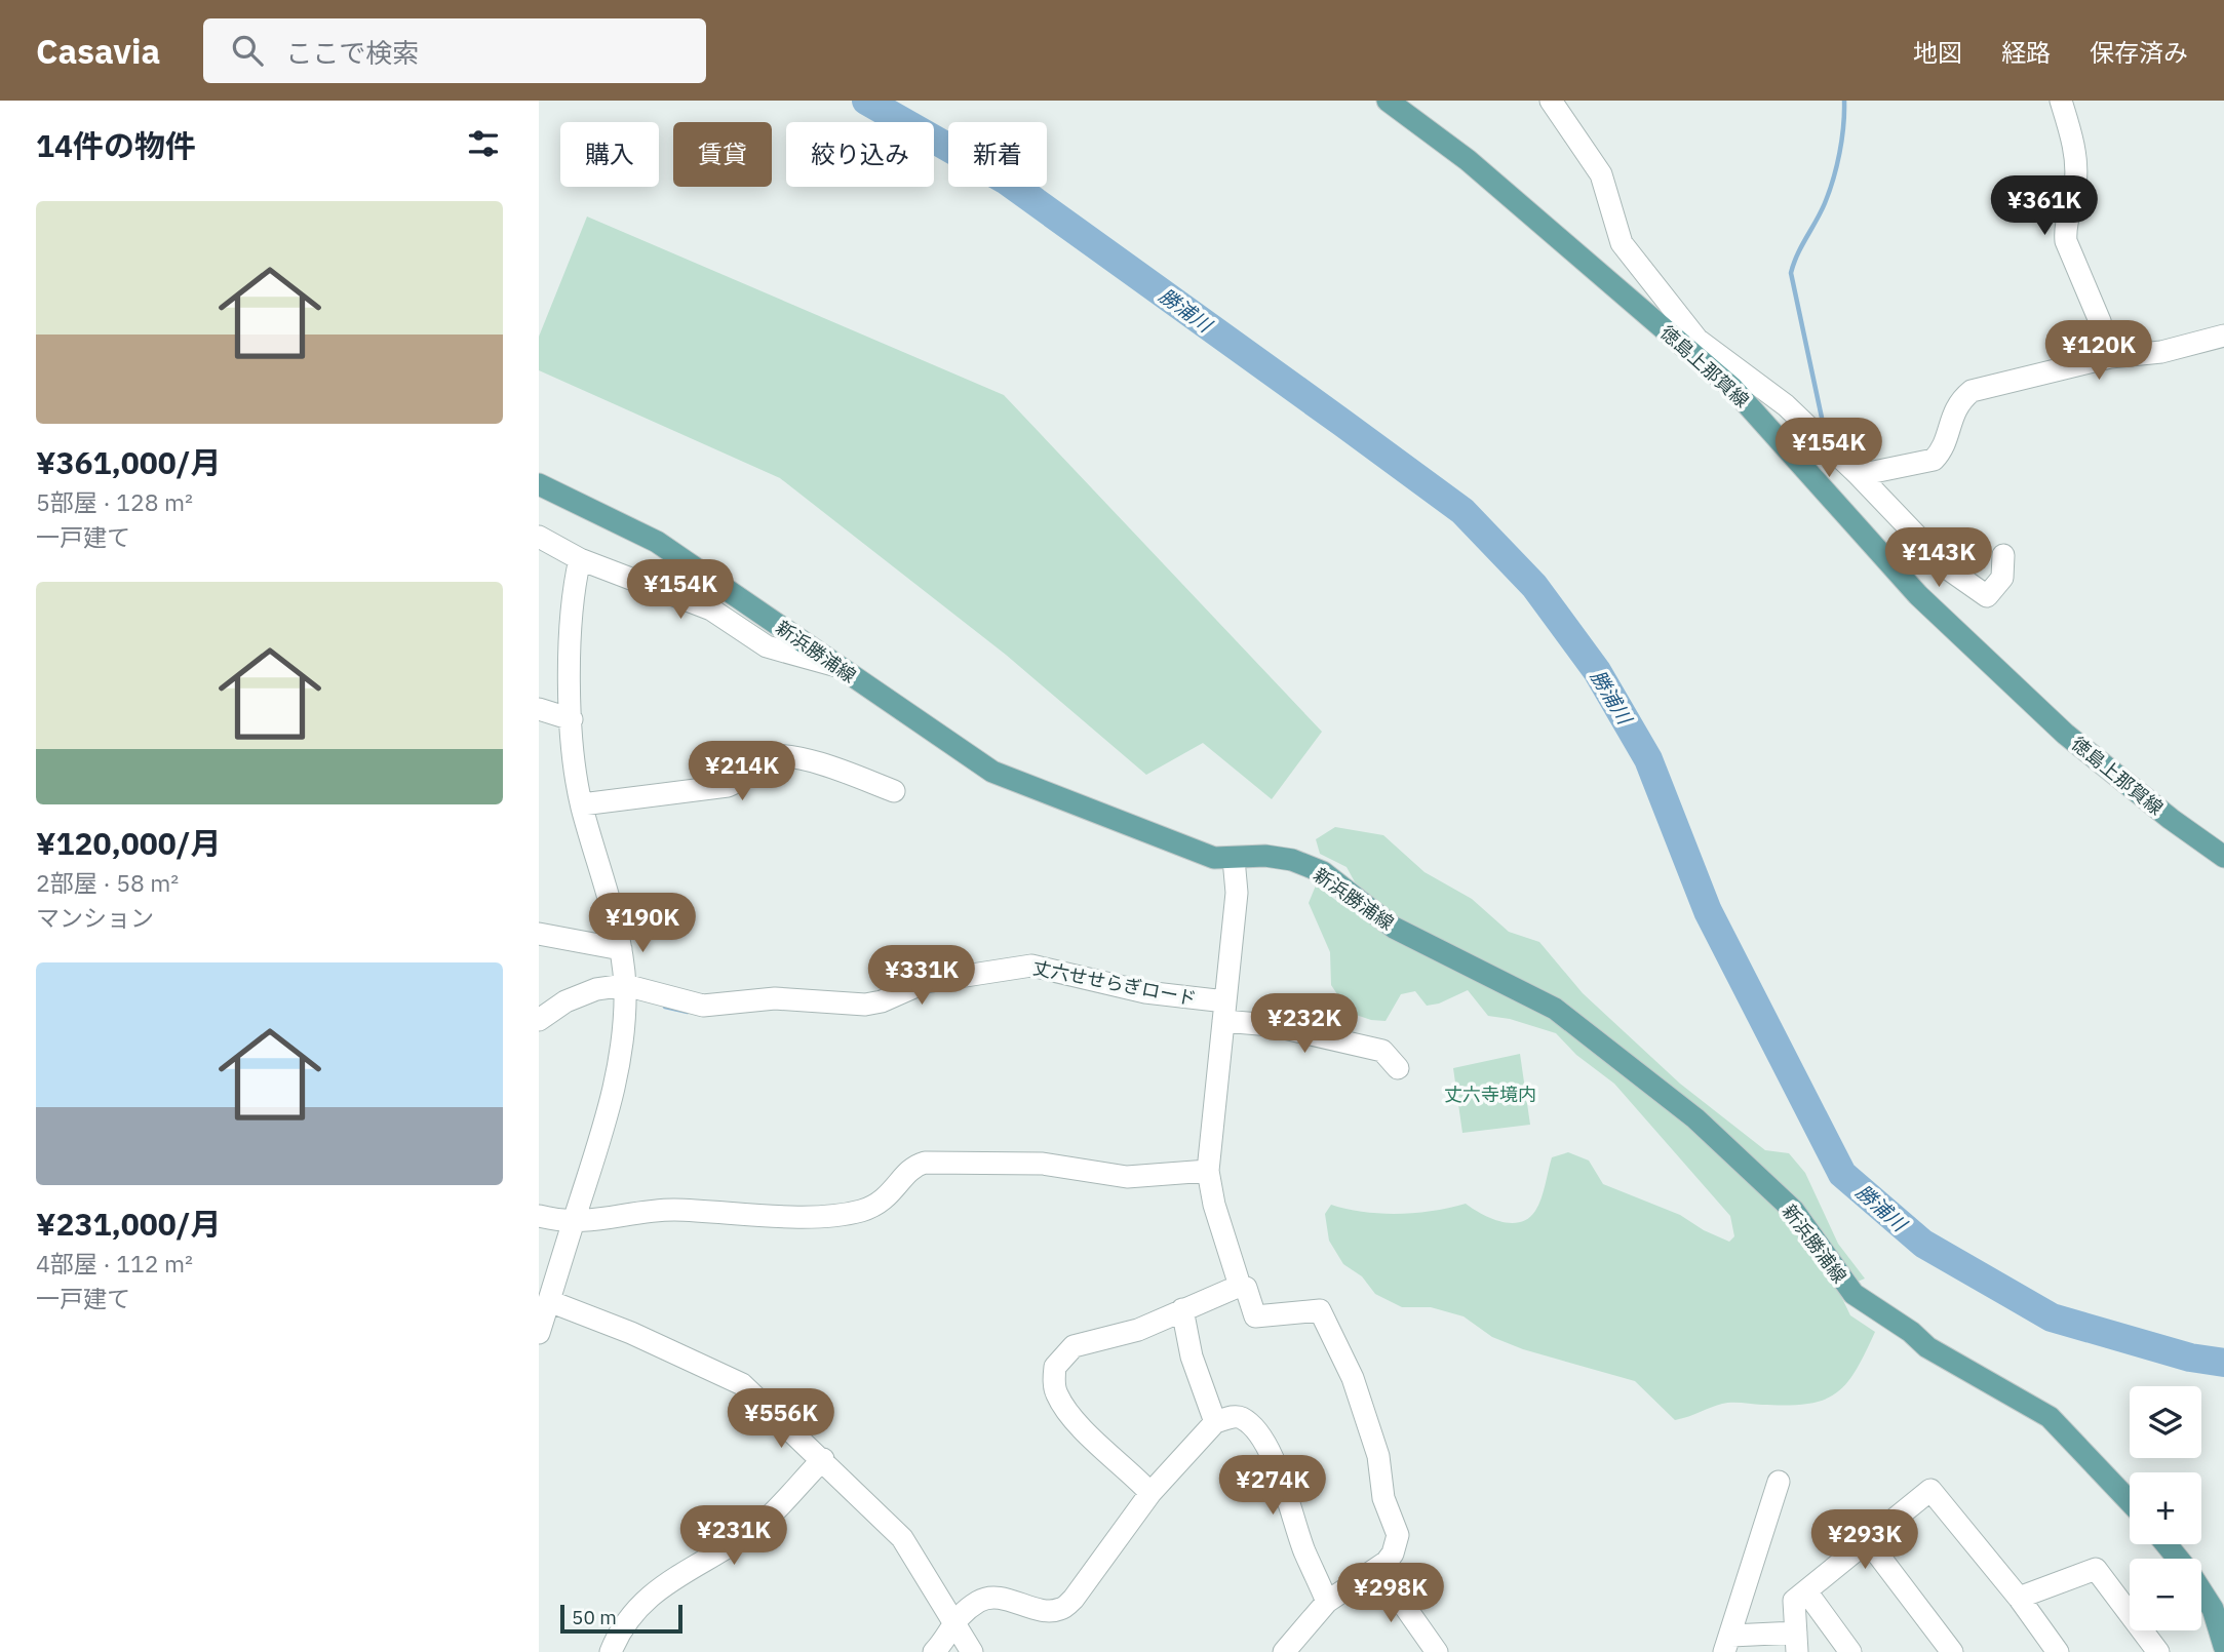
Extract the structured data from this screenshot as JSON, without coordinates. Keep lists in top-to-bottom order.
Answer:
{
  "streets": {
    "main road": ["徳島上那賀線", "新浜勝浦線"],
    "street": ["丈六せせらぎロード"]
  },
  "water": ["勝浦川"],
  "parks": ["丈六寺境内"],
  "scale_bar": "50 m",
  "page": {
    "header": "Casavia",
    "search": "ここで検索",
    "nav": ["地図", "経路", "保存済み"],
    "heading": "14件の物件",
    "chip": [
      "購入",
      "賃貸",
      "絞り込み",
      "新着"
    ],
    "price": [
      "¥361K",
      "¥120K",
      "¥154K",
      "¥143K",
      "¥154K",
      "¥214K",
      "¥190K",
      "¥331K",
      "¥232K",
      "¥556K",
      "¥274K",
      "¥231K",
      "¥293K",
      "¥298K"
    ],
    "list": [
      {
        "name": "¥361,000/月",
        "note": "5部屋 · 128 m² · 一戸建て"
      },
      {
        "name": "¥120,000/月",
        "note": "2部屋 · 58 m² · マンション"
      },
      {
        "name": "¥231,000/月",
        "note": "4部屋 · 112 m² · 一戸建て"
      }
    ],
    "map_buttons": ["+", "−"],
    "scale": "50 m"
  }
}
